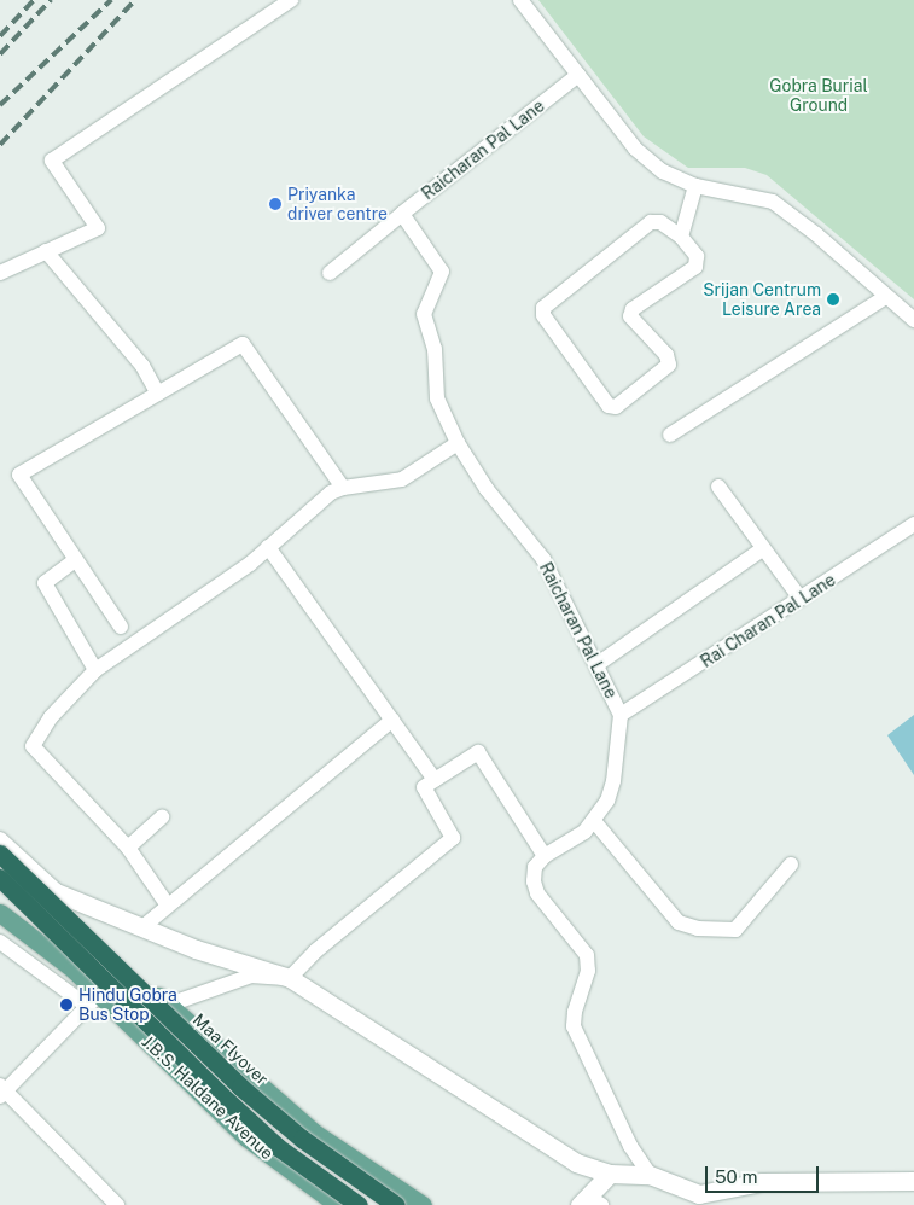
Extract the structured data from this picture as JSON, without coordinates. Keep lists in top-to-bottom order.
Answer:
{
  "streets": {
    "highway": ["Maa Flyover"],
    "main road": ["J.B.S. Haldane Avenue"],
    "street": ["Raicharan Pal Lane", "Rai Charan Pal Lane"]
  },
  "crossings": [
    ["Raicharan Pal Lane", "Rai Charan Pal Lane"]
  ],
  "parks": ["Gobra Burial Ground"],
  "places": ["Priyanka driver centre", "Srijan Centrum Leisure Area", "Hindu Gobra Bus Stop"],
  "scale_bar": "50 m"
}
